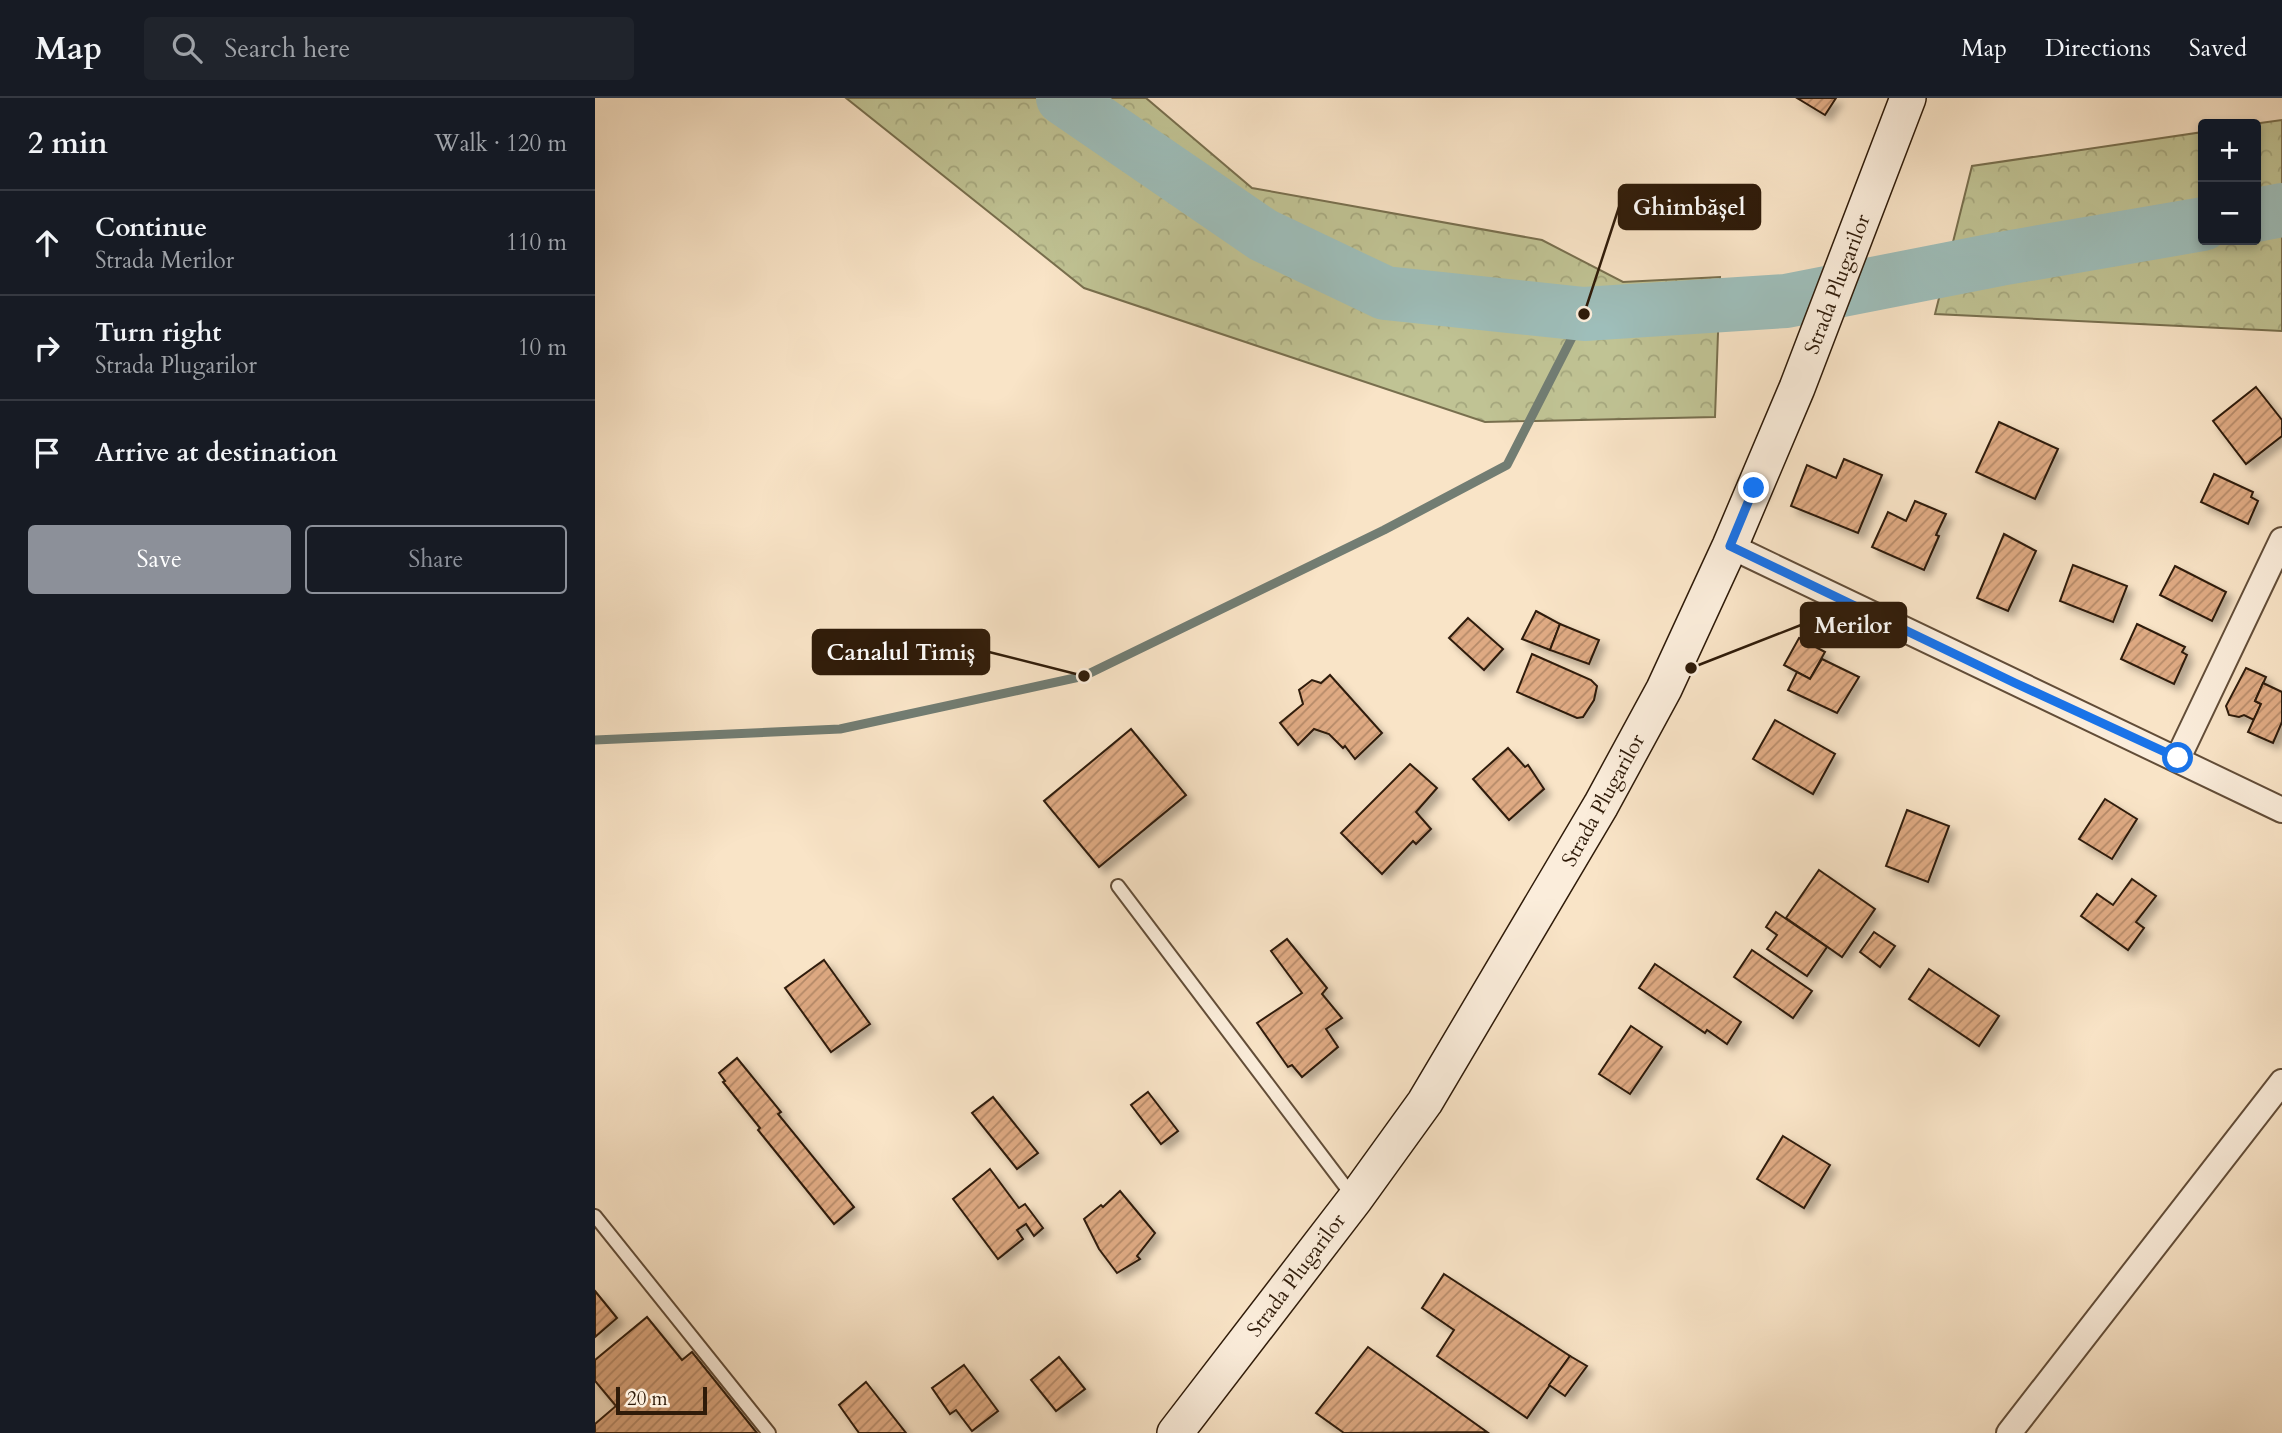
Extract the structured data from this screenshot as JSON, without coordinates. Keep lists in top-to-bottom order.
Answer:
{
  "streets": {
    "street": ["Strada Plugarilor"]
  },
  "places": ["Ghimbășel", "Merilor", "Canalul Timiș"],
  "scale_bar": "20 m",
  "page": {
    "header": "Map",
    "search": "Search here",
    "nav": ["Map", "Directions", "Saved"],
    "heading": ["2 min", "Walk · 120 m"],
    "map_buttons": ["+", "−"],
    "list": [
      ["Continue", "Strada Merilor", "110 m"],
      ["Turn right", "Strada Plugarilor", "10 m"],
      "Arrive at destination"
    ],
    "buttons": ["Save", "Share"],
    "scale": "20 m"
  }
}
